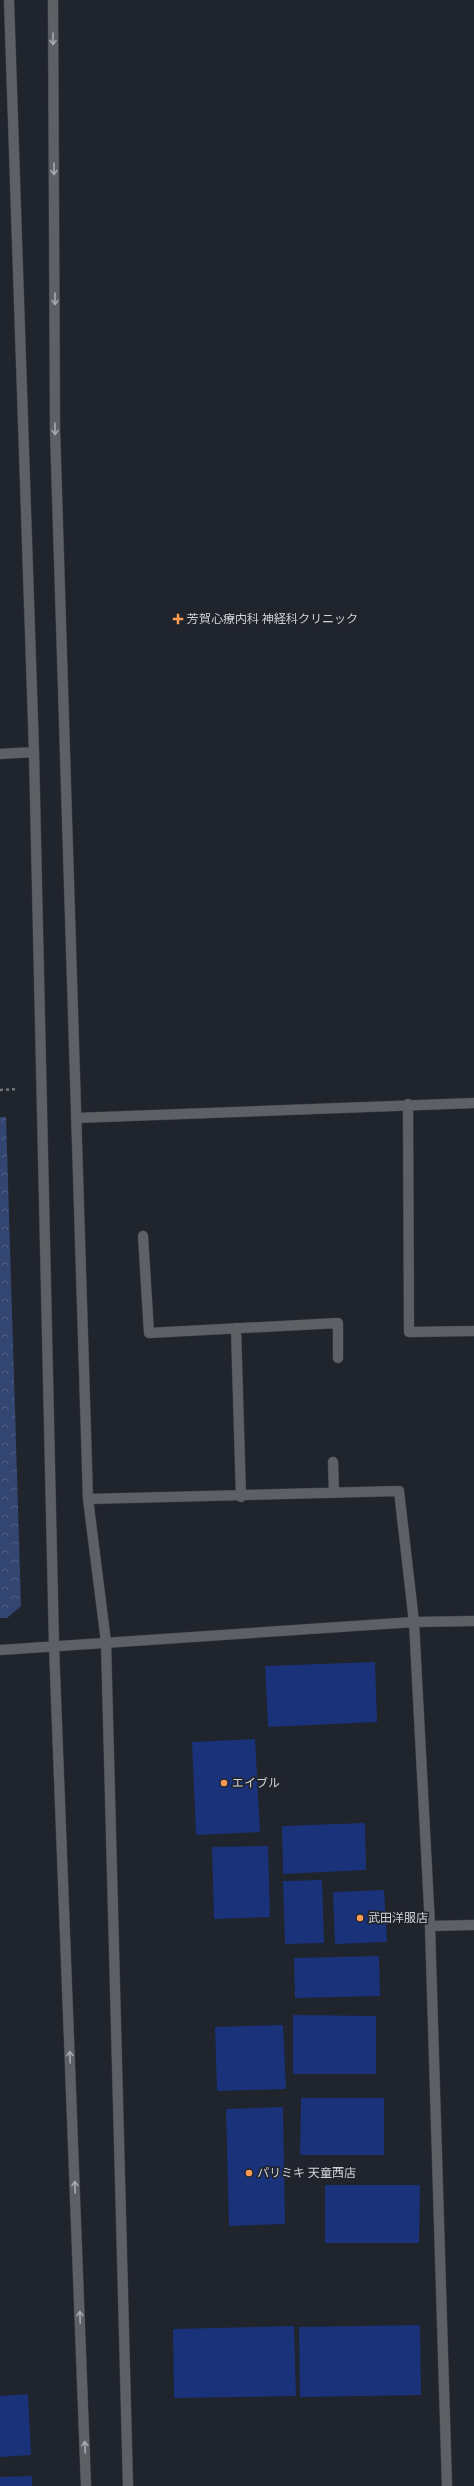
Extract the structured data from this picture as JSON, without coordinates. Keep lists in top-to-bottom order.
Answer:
{
  "places": {
    "health": ["芳賀心療内科 神経科クリニック"],
    "other": ["エイブル", "武田洋服店", "パリミキ 天童西店"]
  }
}
